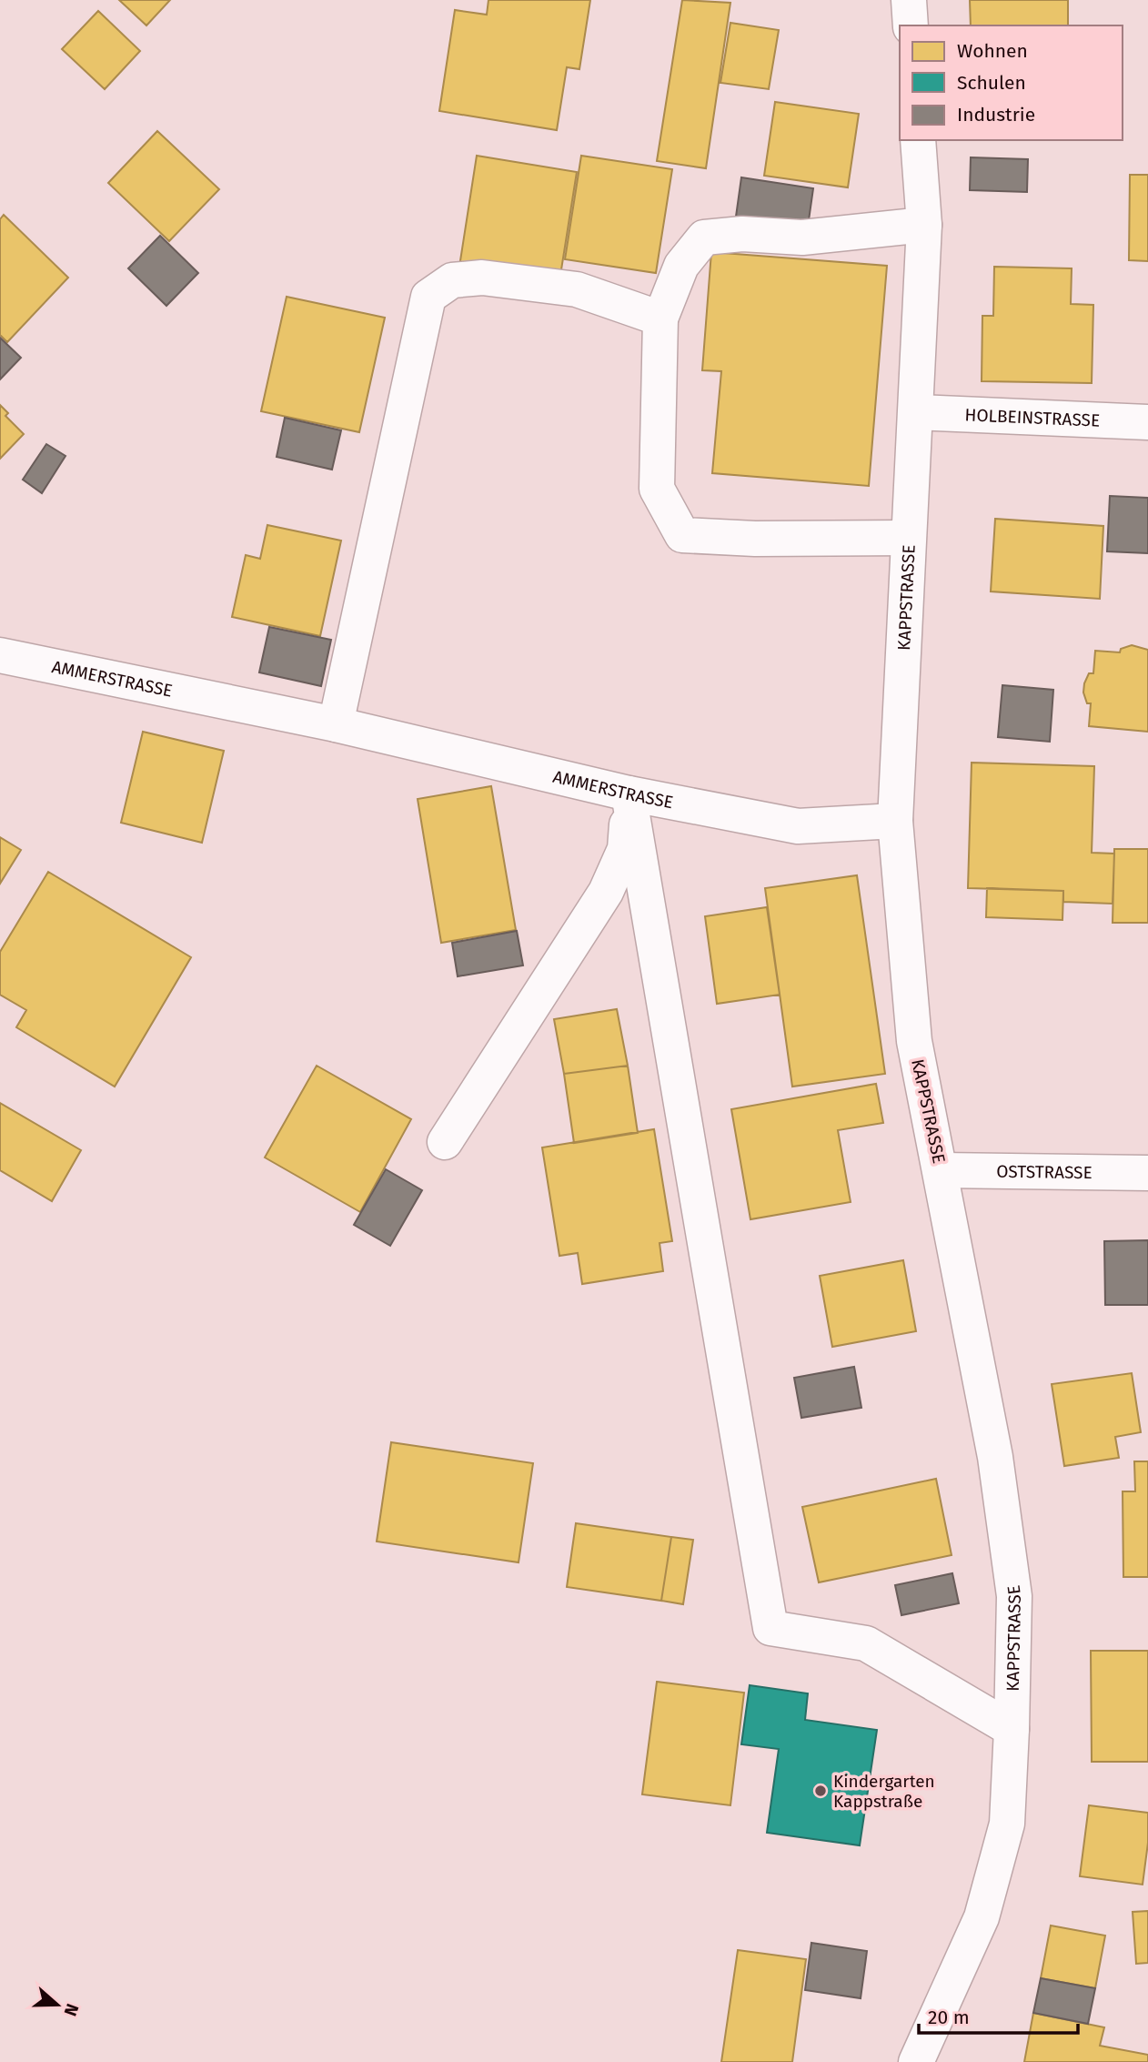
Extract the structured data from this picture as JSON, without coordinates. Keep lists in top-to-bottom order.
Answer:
{
  "streets": {
    "street": [
      "HOLBEINSTRASSE",
      "KAPPSTRASSE",
      "AMMERSTRASSE",
      "OSTSTRASSE"
    ]
  },
  "crossings": [
    ["HOLBEINSTRASSE", "KAPPSTRASSE"],
    ["KAPPSTRASSE", "AMMERSTRASSE"],
    ["KAPPSTRASSE", "OSTSTRASSE"]
  ],
  "places": ["Kindergarten Kappstraße"],
  "legend": ["Wohnen", "Schulen", "Industrie"],
  "scale_bar": "20 m",
  "north": "right"
}
